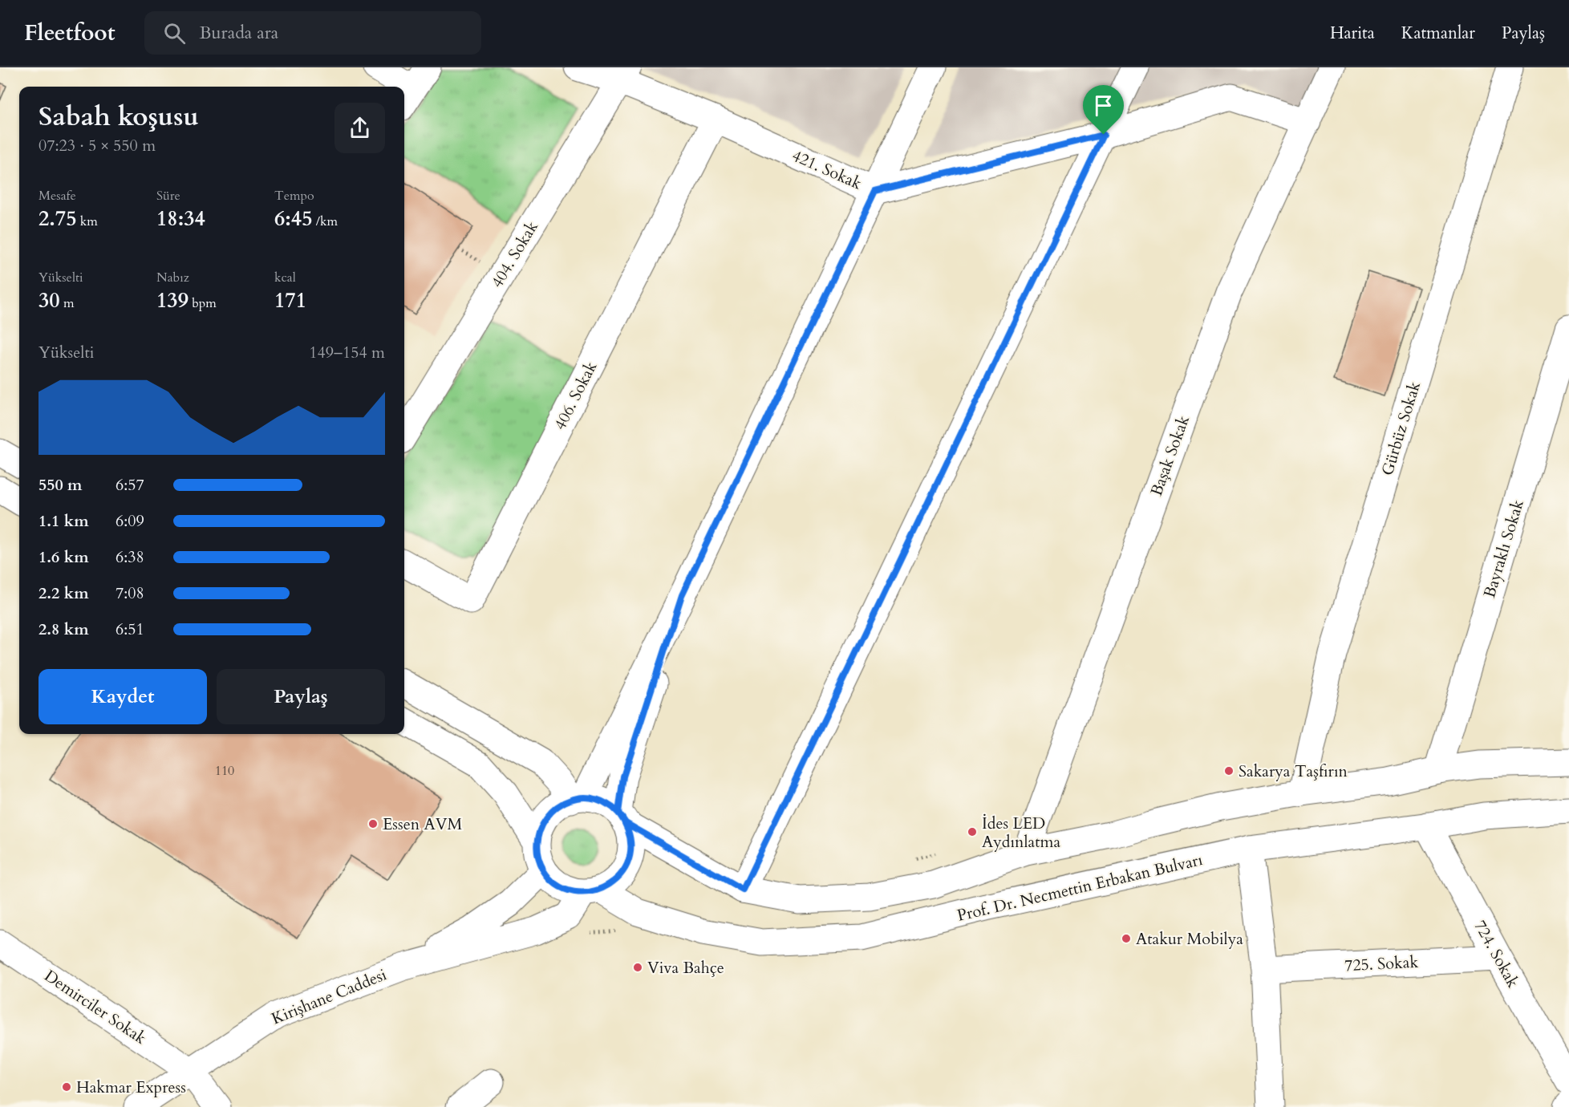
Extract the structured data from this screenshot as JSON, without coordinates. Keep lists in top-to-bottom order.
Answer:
{
  "streets": {
    "street": [
      "421. Sokak",
      "404. Sokak",
      "406. Sokak",
      "Gürbüz Sokak",
      "Başak Sokak",
      "Bayraklı Sokak",
      "Prof. Dr. Necmettin Erbakan Bulvarı",
      "724. Sokak",
      "725. Sokak",
      "Kirişhane Caddesi",
      "Demirciler Sokak"
    ]
  },
  "crossings": [
    ["421. Sokak", "404. Sokak"],
    ["421. Sokak", "406. Sokak"],
    ["421. Sokak", "Başak Sokak"],
    ["Prof. Dr. Necmettin Erbakan Bulvarı", "724. Sokak"],
    ["Prof. Dr. Necmettin Erbakan Bulvarı", "Kirişhane Caddesi"],
    ["724. Sokak", "725. Sokak"],
    ["Kirişhane Caddesi", "Demirciler Sokak"]
  ],
  "places": [
    "Sakarya Taşfırın",
    "Essen AVM",
    "İdes LED Aydınlatma",
    "Atakur Mobilya",
    "Viva Bahçe",
    "Hakmar Express"
  ],
  "house_numbers": ["110"],
  "page": {
    "header": "Fleetfoot",
    "search": "Burada ara",
    "nav": ["Harita", "Katmanlar", "Paylaş"],
    "heading": ["Sabah koşusu", "07:23 · 5 × 550 m"],
    "stats": [
      ["Mesafe", "2.75 km"],
      ["Süre", "18:34"],
      ["Tempo", "6:45 /km"],
      ["Yükselti", "30 m"],
      ["Nabız", "139 bpm"],
      ["kcal", "171"]
    ],
    "chart": ["Yükselti", "149–154 m"],
    "list": [
      {
        "name": "550 m",
        "note": "6:57"
      },
      {
        "name": "1.1 km",
        "note": "6:09"
      },
      {
        "name": "1.6 km",
        "note": "6:38"
      },
      {
        "name": "2.2 km",
        "note": "7:08"
      },
      {
        "name": "2.8 km",
        "note": "6:51"
      }
    ],
    "buttons": ["Kaydet", "Paylaş"]
  }
}
